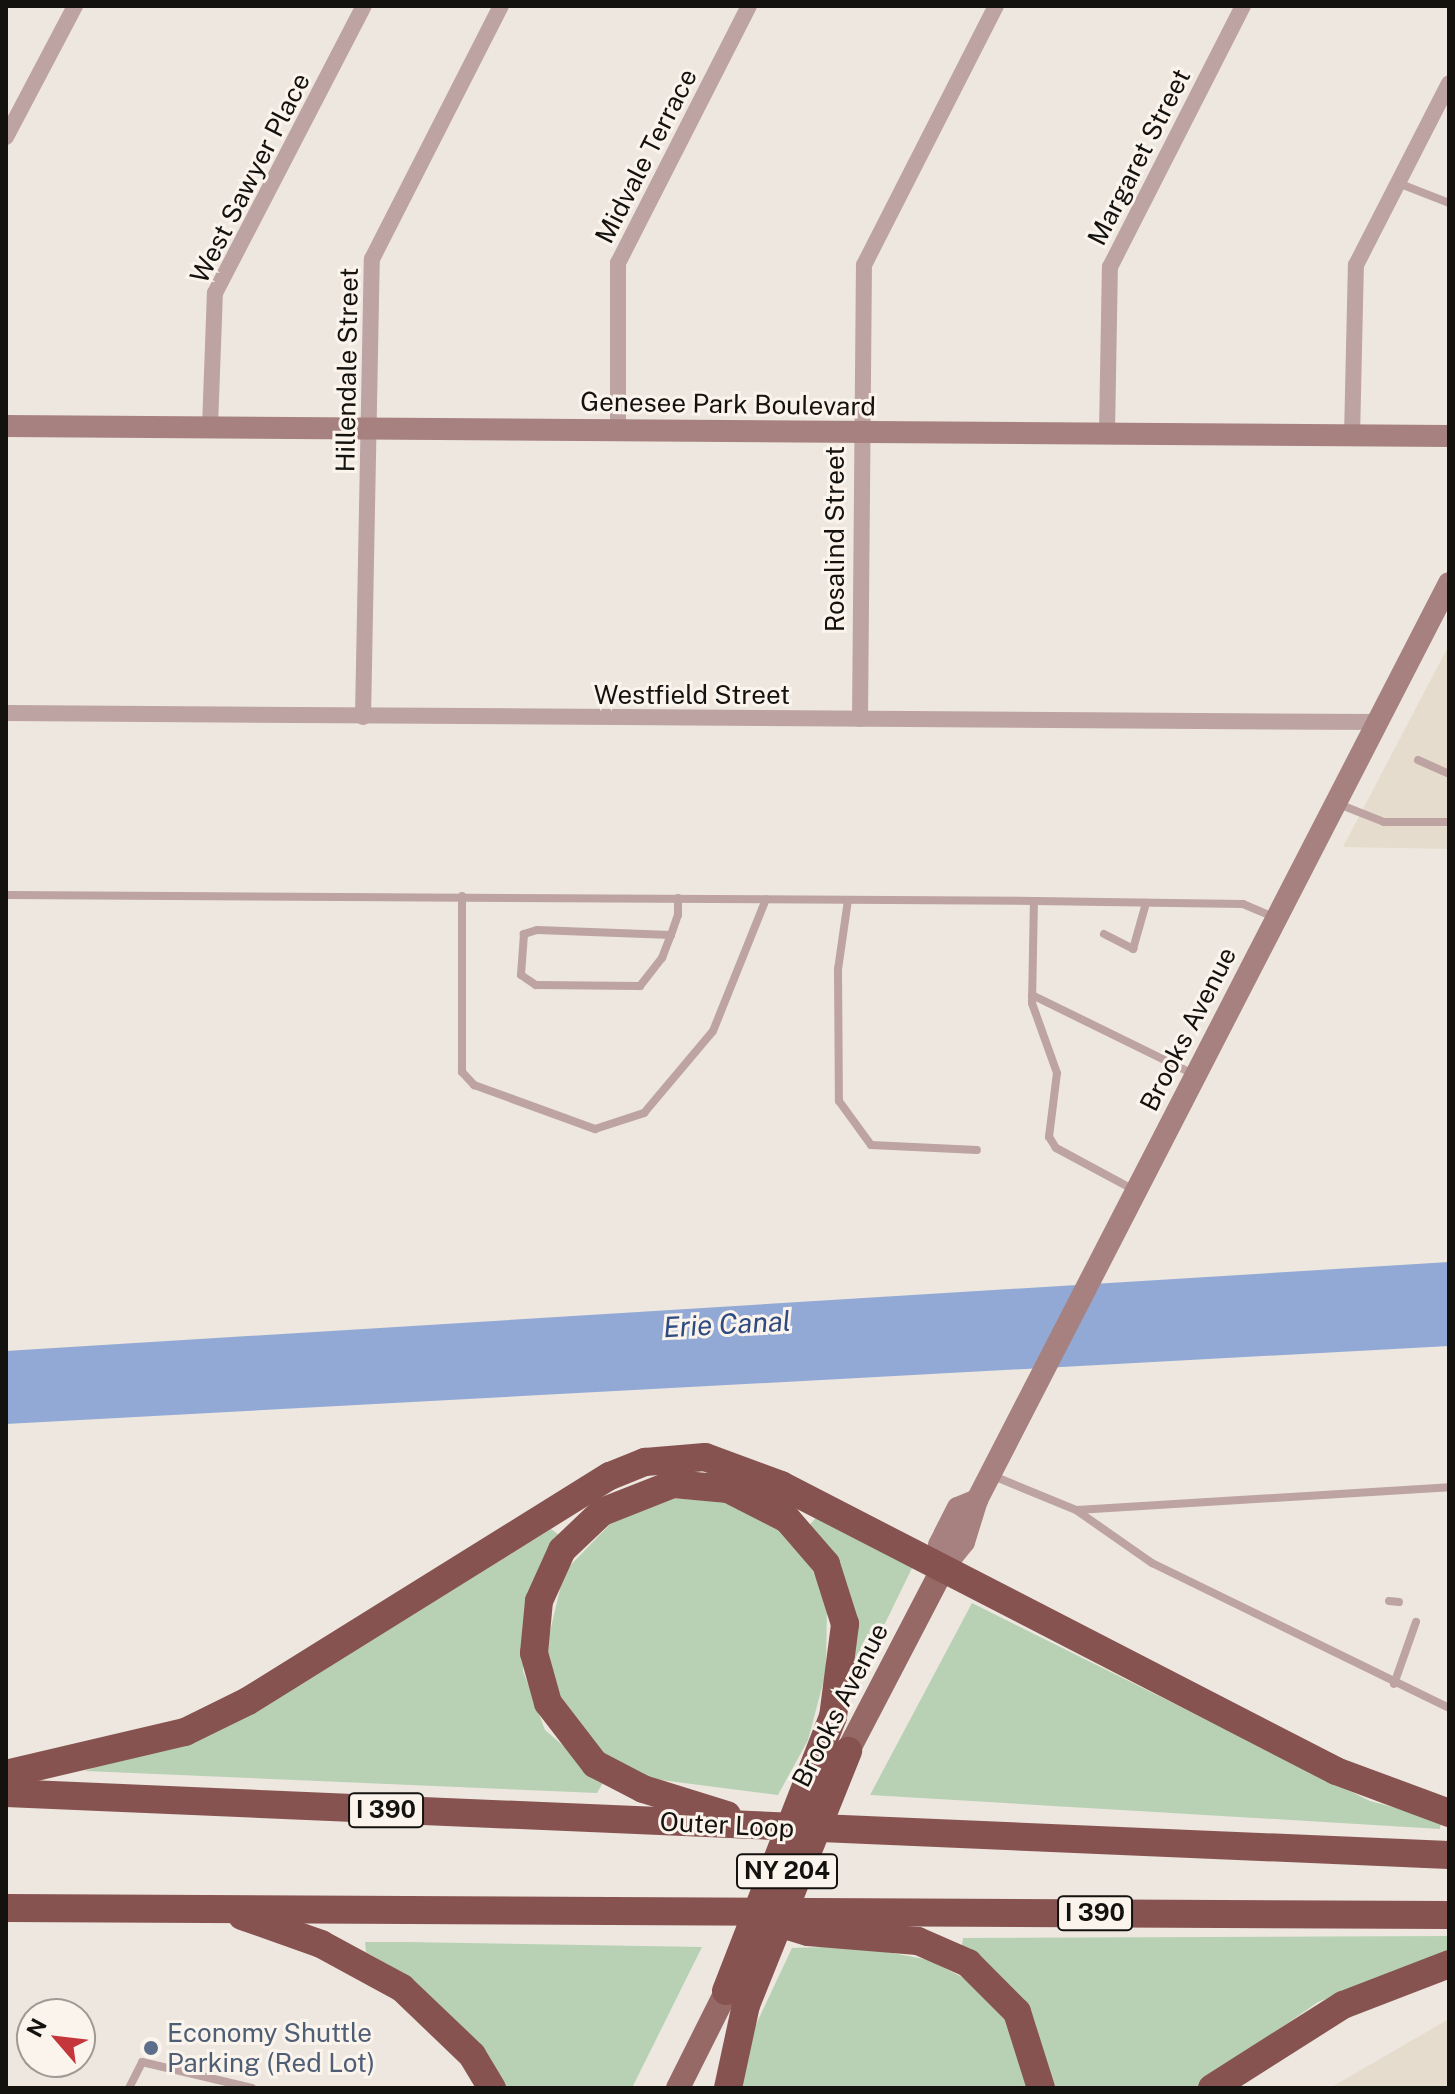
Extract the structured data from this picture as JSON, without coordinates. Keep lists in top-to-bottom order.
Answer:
{
  "streets": {
    "highway": ["I 390", "Outer Loop"],
    "main road": ["Brooks Avenue"],
    "street": [
      "Midvale Terrace",
      "Margaret Street",
      "West Sawyer Place",
      "Hillendale Street",
      "Genesee Park Boulevard",
      "Rosalind Street",
      "Westfield Street"
    ]
  },
  "crossings": [
    ["Midvale Terrace", "Genesee Park Boulevard"],
    ["Margaret Street", "Genesee Park Boulevard"],
    ["West Sawyer Place", "Genesee Park Boulevard"],
    ["Hillendale Street", "Genesee Park Boulevard"],
    ["Hillendale Street", "Westfield Street"],
    ["Genesee Park Boulevard", "Rosalind Street"],
    ["Rosalind Street", "Westfield Street"],
    ["Westfield Street", "Brooks Avenue"]
  ],
  "water": ["Erie Canal"],
  "places": ["Economy Shuttle Parking (Red Lot)"],
  "north": "top left"
}
